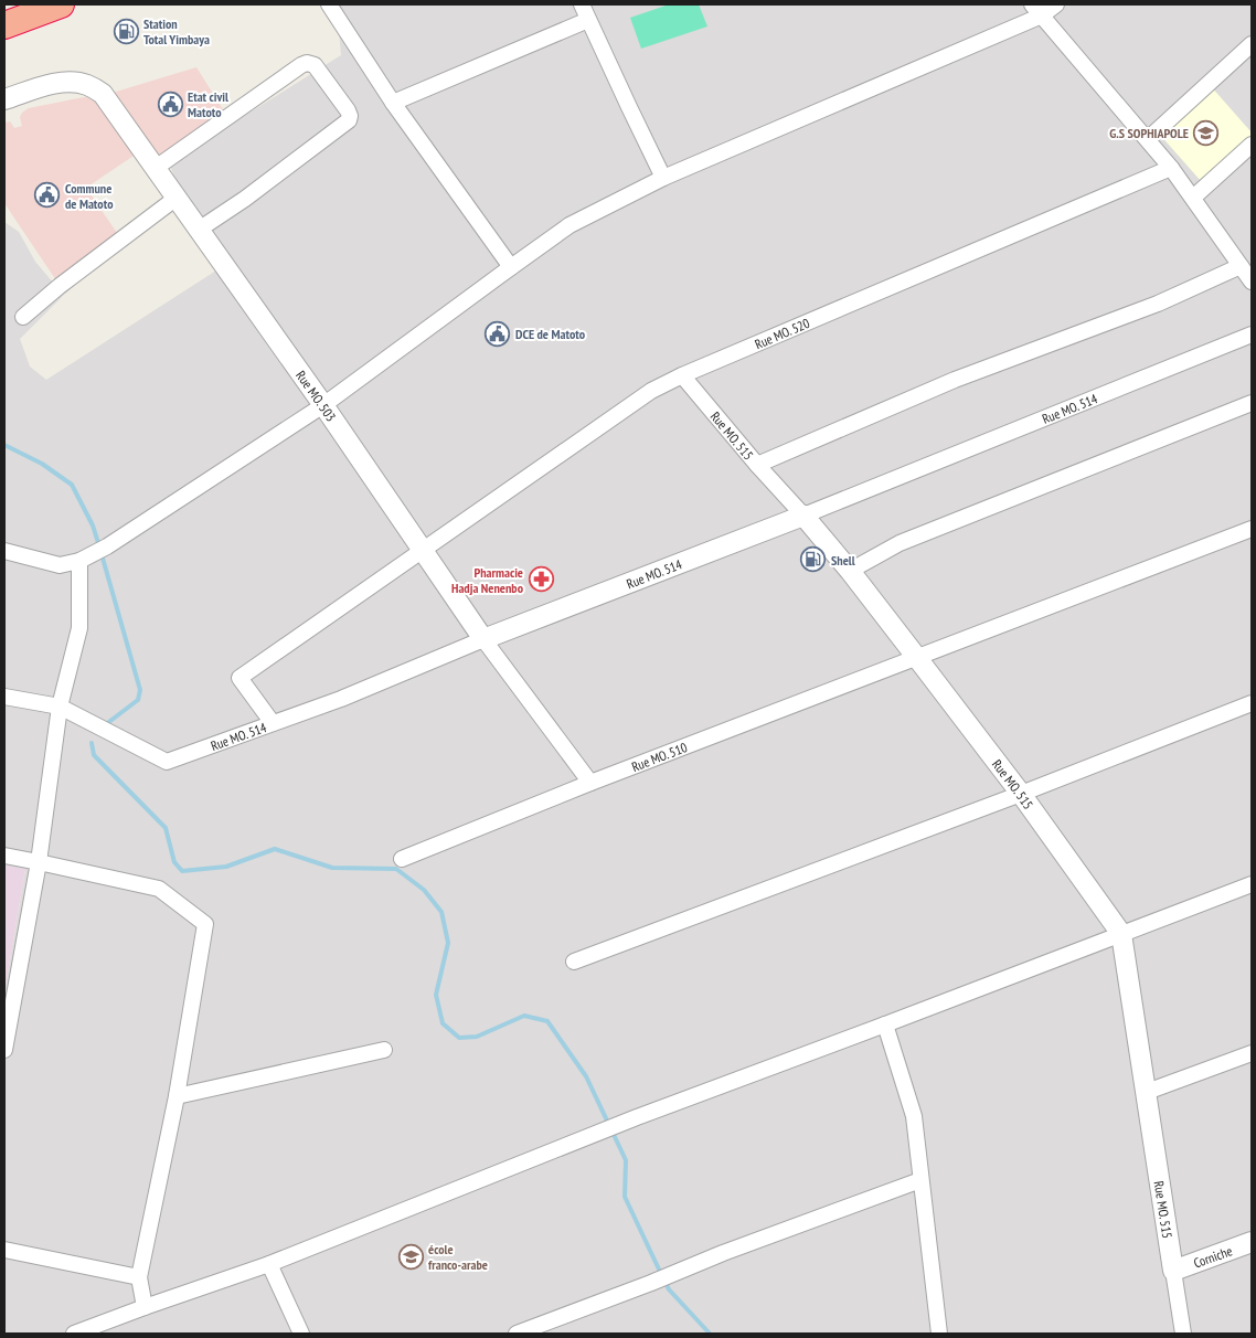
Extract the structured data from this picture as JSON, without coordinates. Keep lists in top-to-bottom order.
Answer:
{
  "streets": {
    "street": [
      "Rue MO. 520",
      "Rue MO. 503",
      "Rue MO. 514",
      "Rue MO. 515",
      "Rue MO. 510",
      "Corniche"
    ]
  },
  "crossings": [
    ["Rue MO. 520", "Rue MO. 503"],
    ["Rue MO. 520", "Rue MO. 514"],
    ["Rue MO. 520", "Rue MO. 515"],
    ["Rue MO. 503", "Rue MO. 514"],
    ["Rue MO. 503", "Rue MO. 510"],
    ["Rue MO. 514", "Rue MO. 515"],
    ["Rue MO. 515", "Rue MO. 510"],
    ["Rue MO. 515", "Corniche"]
  ],
  "places": {
    "fuel station": ["Station Total Yimbaya", "Shell"],
    "public building": ["Etat civil Matoto", "Commune de Matoto", "DCE de Matoto"],
    "school or university": ["G.S SOPHIAPOLE", "école franco-arabe"],
    "pharmacy": ["Pharmacie Hadja Nenenbo"]
  }
}
